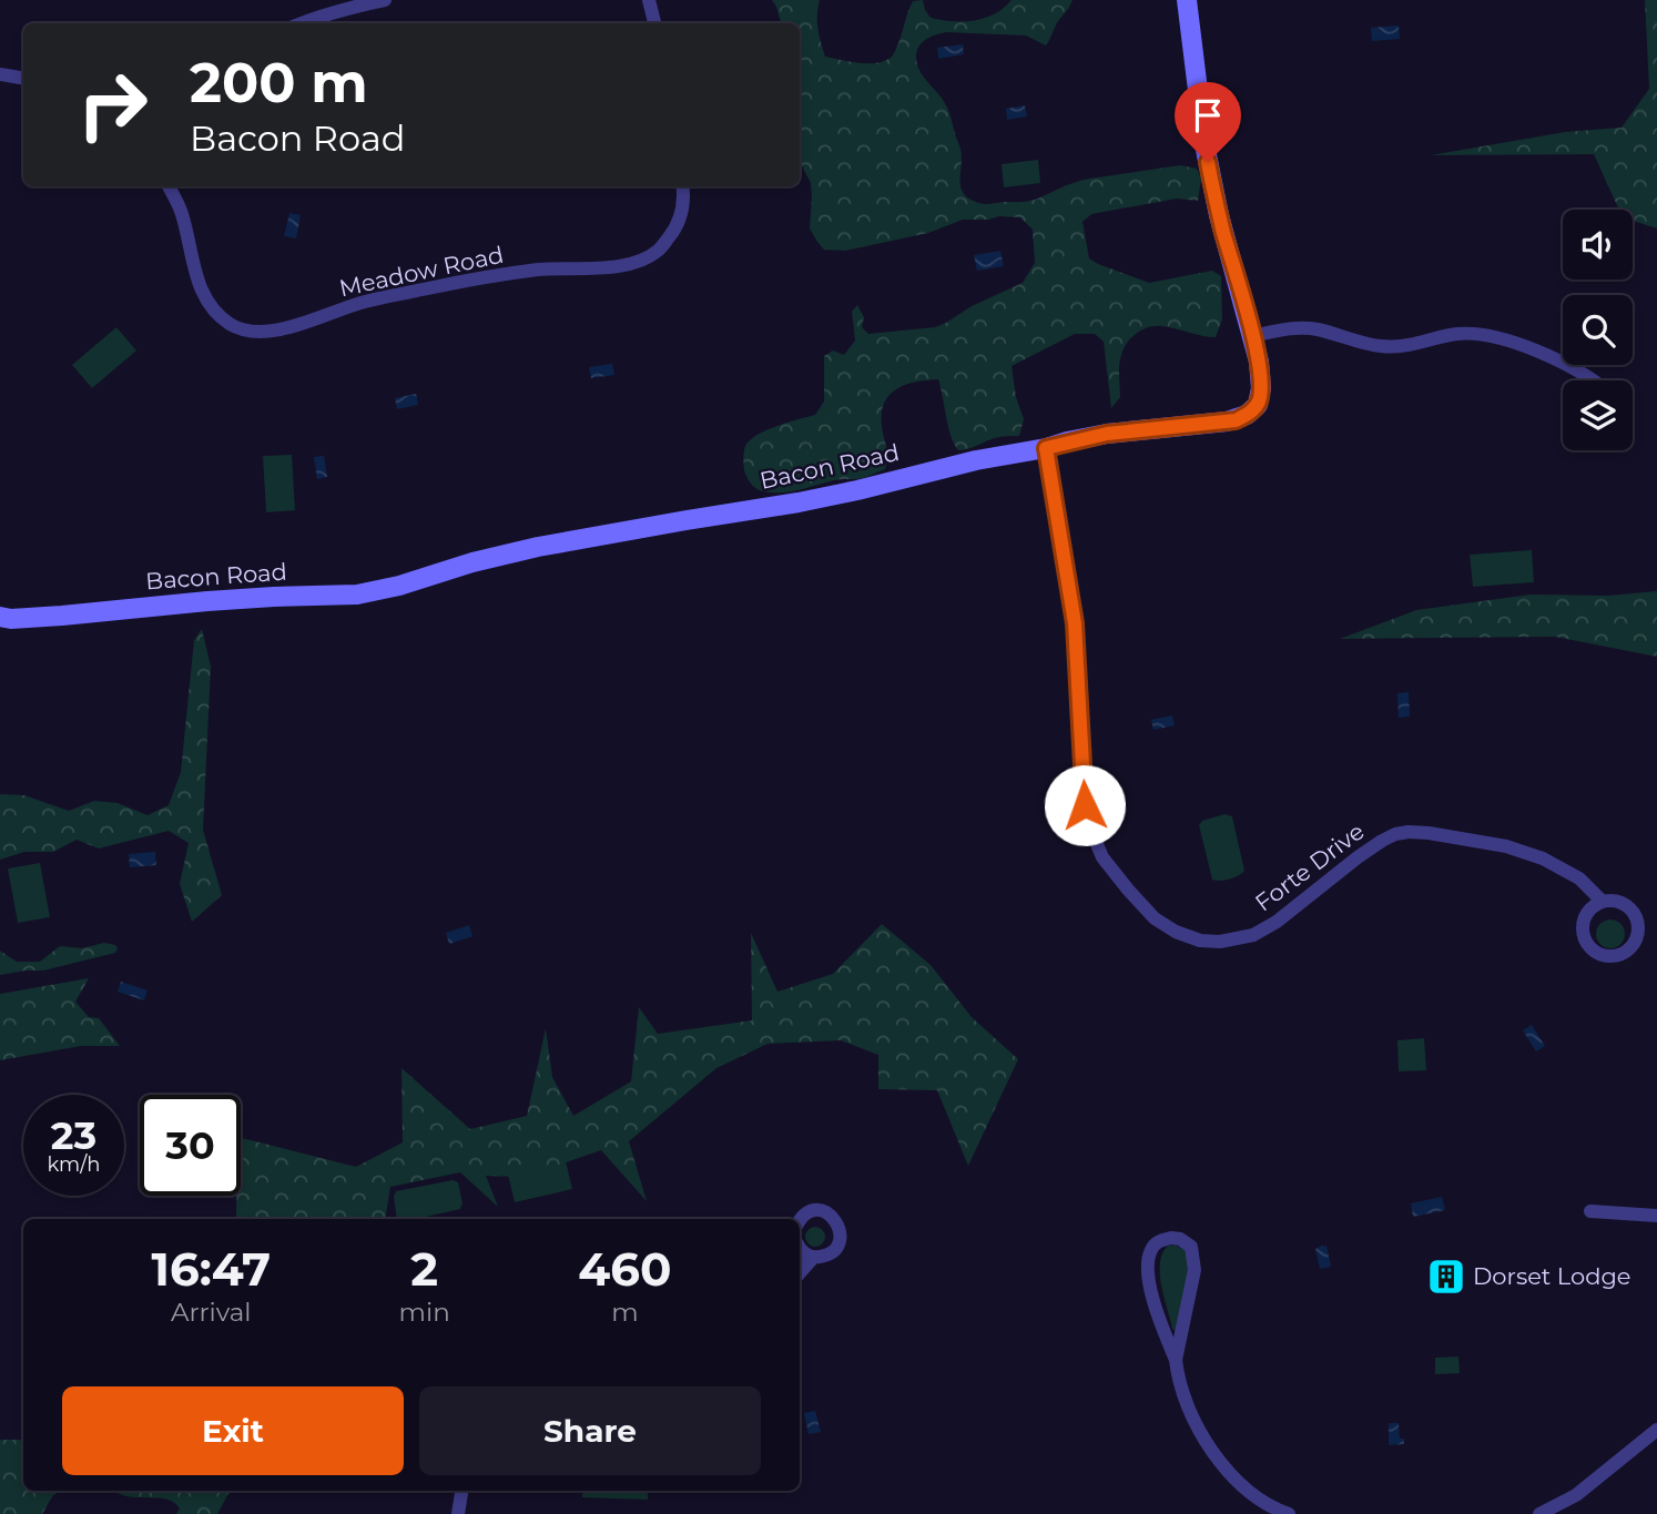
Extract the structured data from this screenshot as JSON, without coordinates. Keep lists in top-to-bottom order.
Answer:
{
  "streets": {
    "street": ["Meadow Road", "Bacon Road", "Forte Drive"]
  },
  "crossings": [
    ["Bacon Road", "Forte Drive"]
  ],
  "places": {
    "building": ["Dorset Lodge"]
  },
  "page": {
    "turn": ["200 m", "Bacon Road"],
    "speed": "23 km/h",
    "limit": "30",
    "eta": [
      "16:47",
      "Arrival",
      "2",
      "min",
      "460",
      "m"
    ],
    "buttons": ["Exit", "Share"]
  }
}
